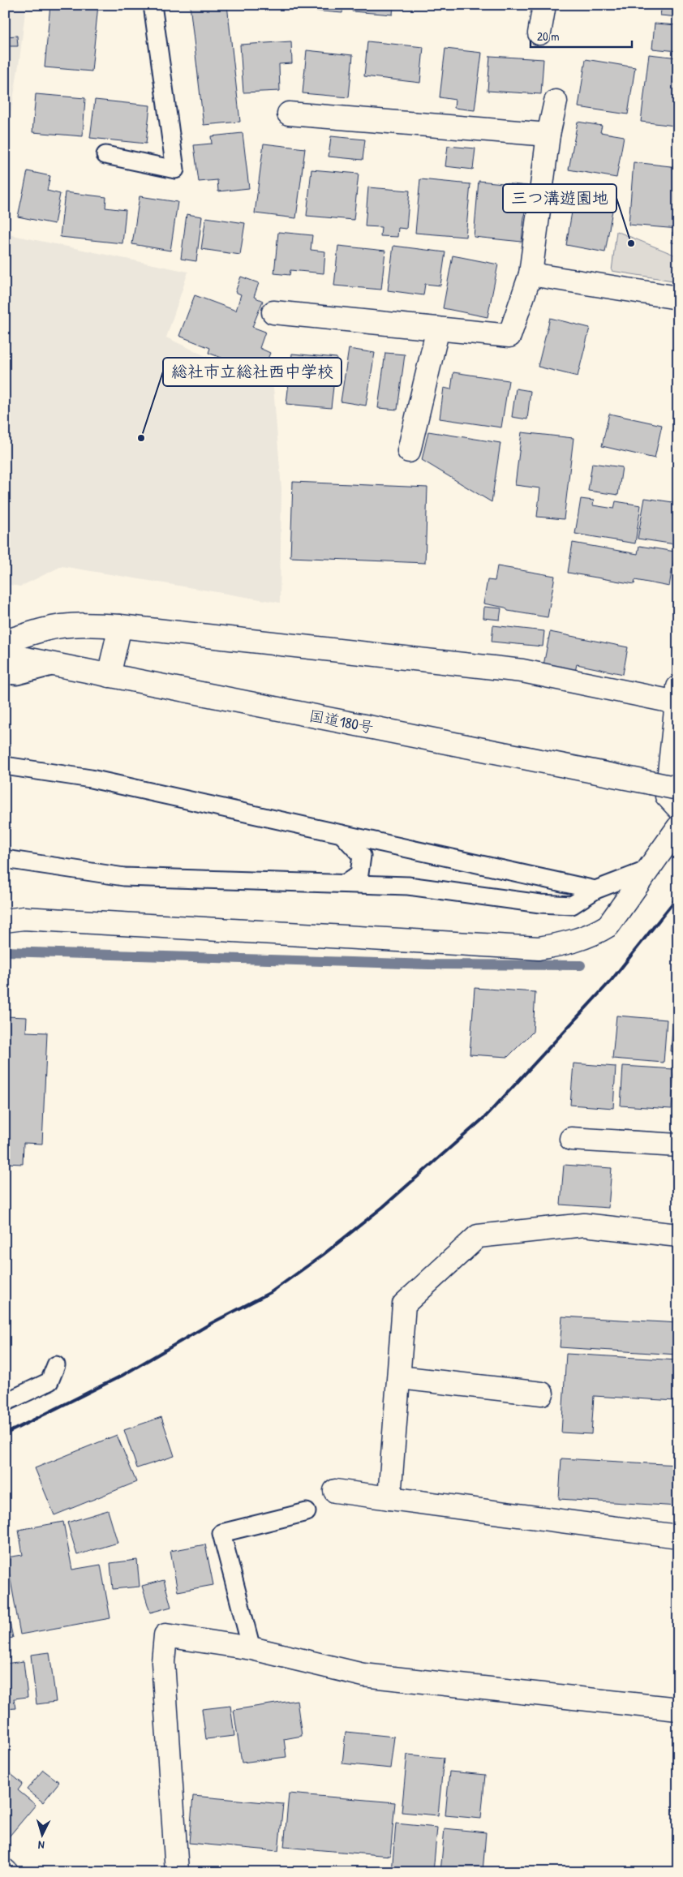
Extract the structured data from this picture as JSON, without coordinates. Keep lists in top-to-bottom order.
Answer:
{
  "streets": {
    "main road": ["国道180号"]
  },
  "places": ["三つ溝遊園地", "総社市立総社西中学校"],
  "scale_bar": "20 m",
  "north": "bottom"
}
